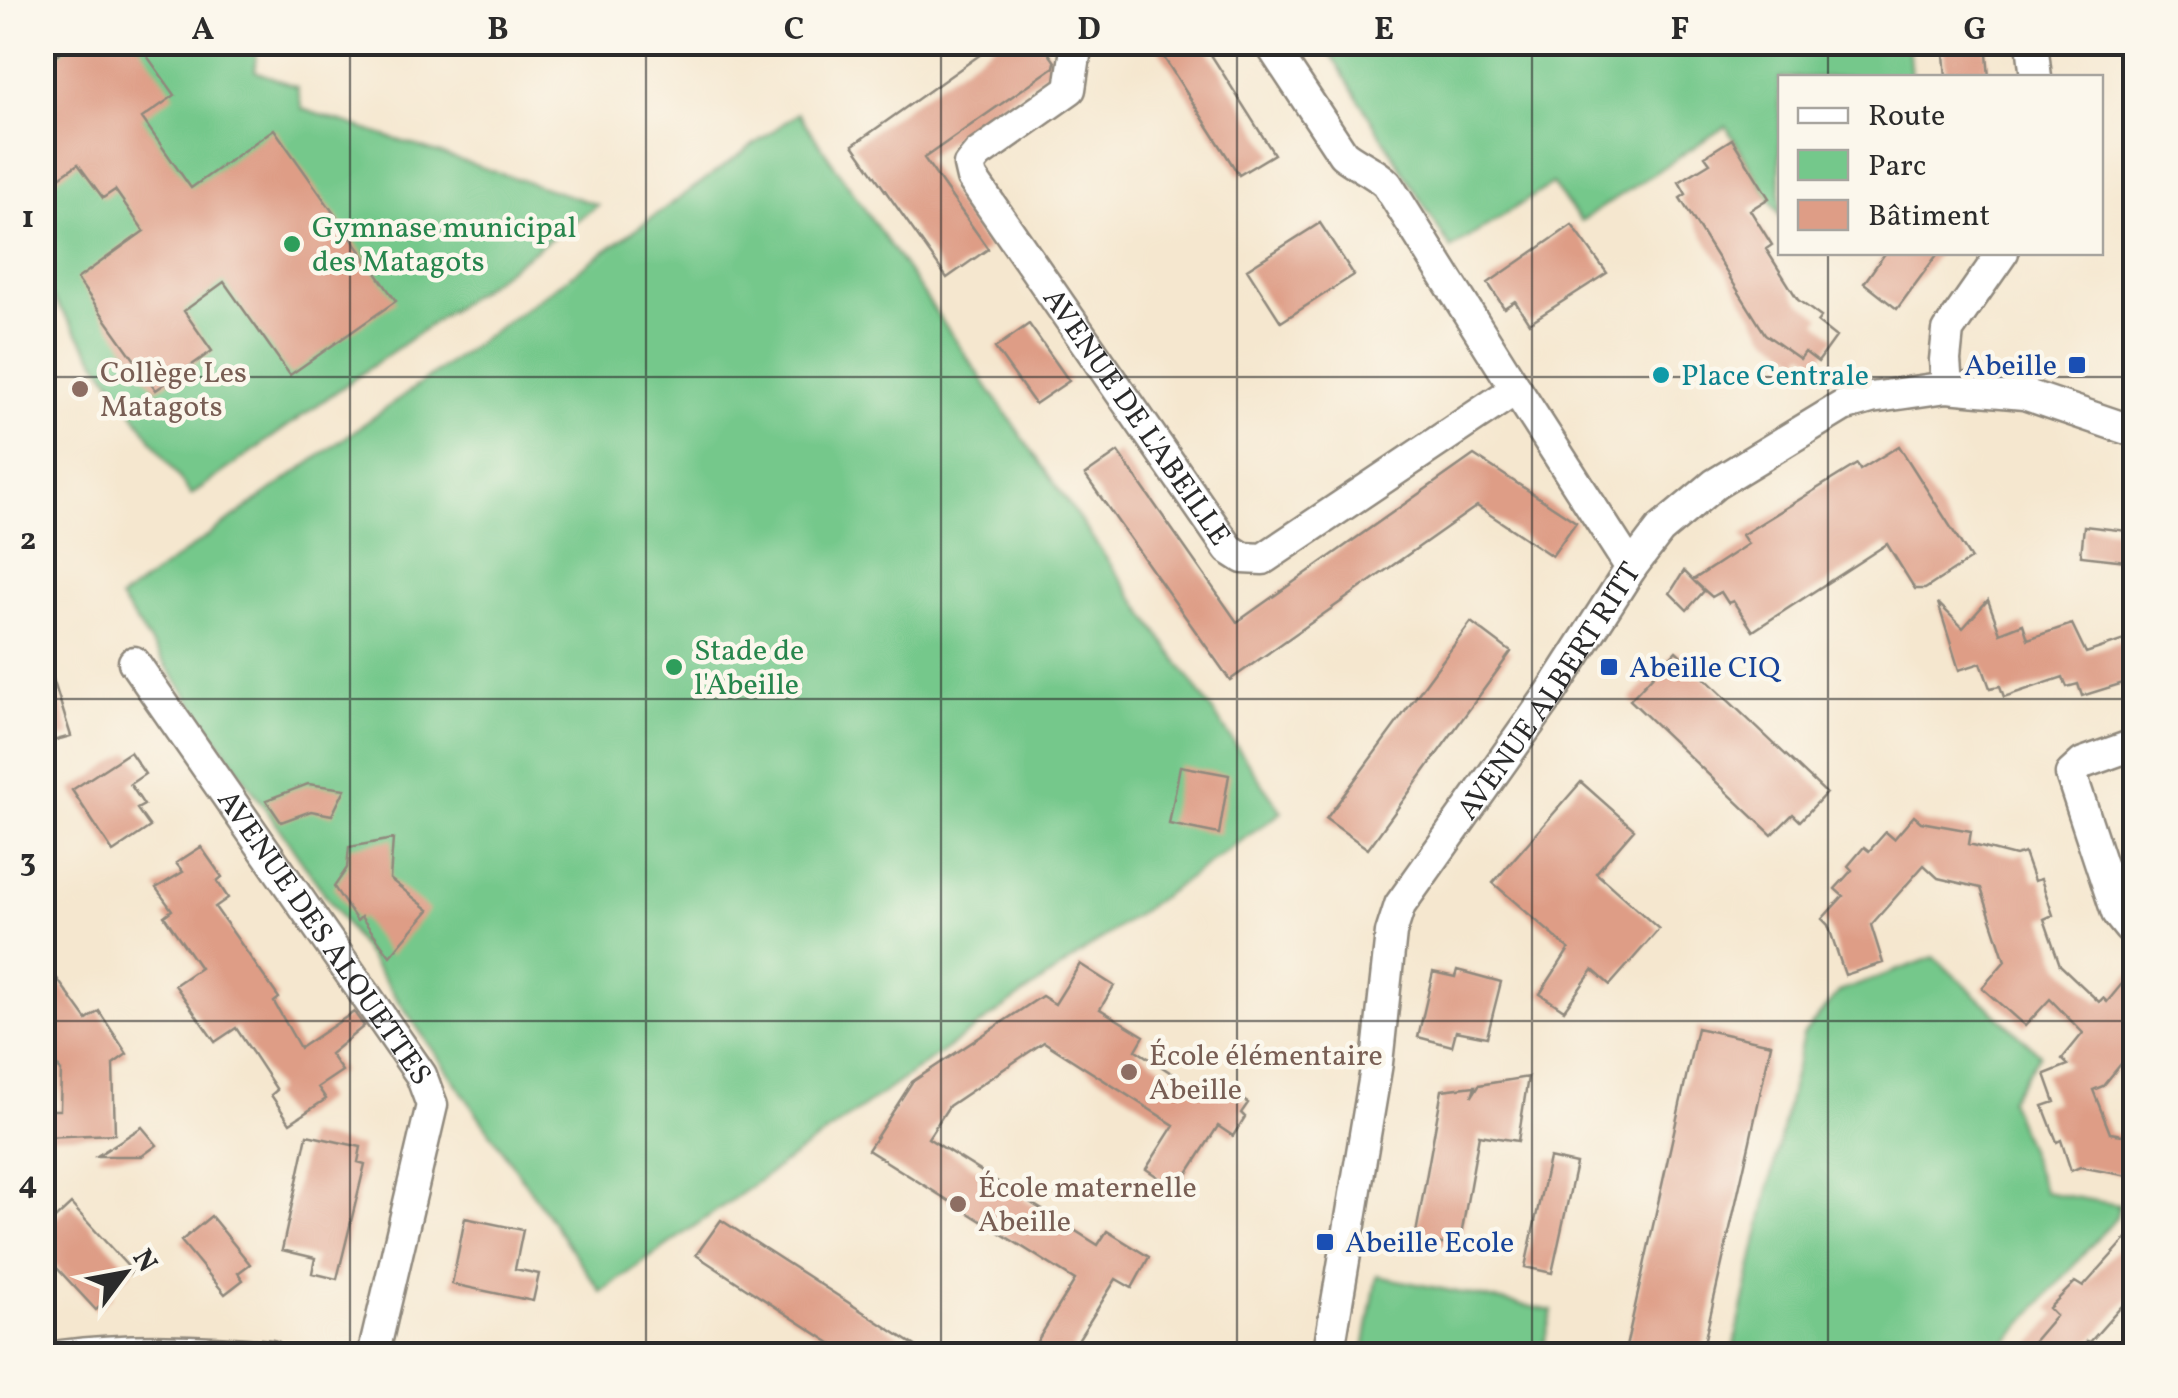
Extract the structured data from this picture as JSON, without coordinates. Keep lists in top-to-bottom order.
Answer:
{
  "streets": {
    "street": ["AVENUE DE L'ABEILLE", "AVENUE ALBERT RITT", "AVENUE DES ALOUETTES"]
  },
  "places": {
    "other": [
      "Gymnase municipal des Matagots",
      "Place Centrale",
      "Collège Les Matagots",
      "Stade de l'Abeille",
      "École élémentaire Abeille",
      "École maternelle Abeille"
    ],
    "transit": ["Abeille", "Abeille CIQ", "Abeille Ecole"]
  },
  "legend": ["Route", "Parc", "Bâtiment"],
  "north": "top right",
  "grid": {
    "columns": [
      "A",
      "B",
      "C",
      "D",
      "E",
      "F",
      "G"
    ],
    "rows": [
      "1",
      "2",
      "3",
      "4"
    ]
  }
}
